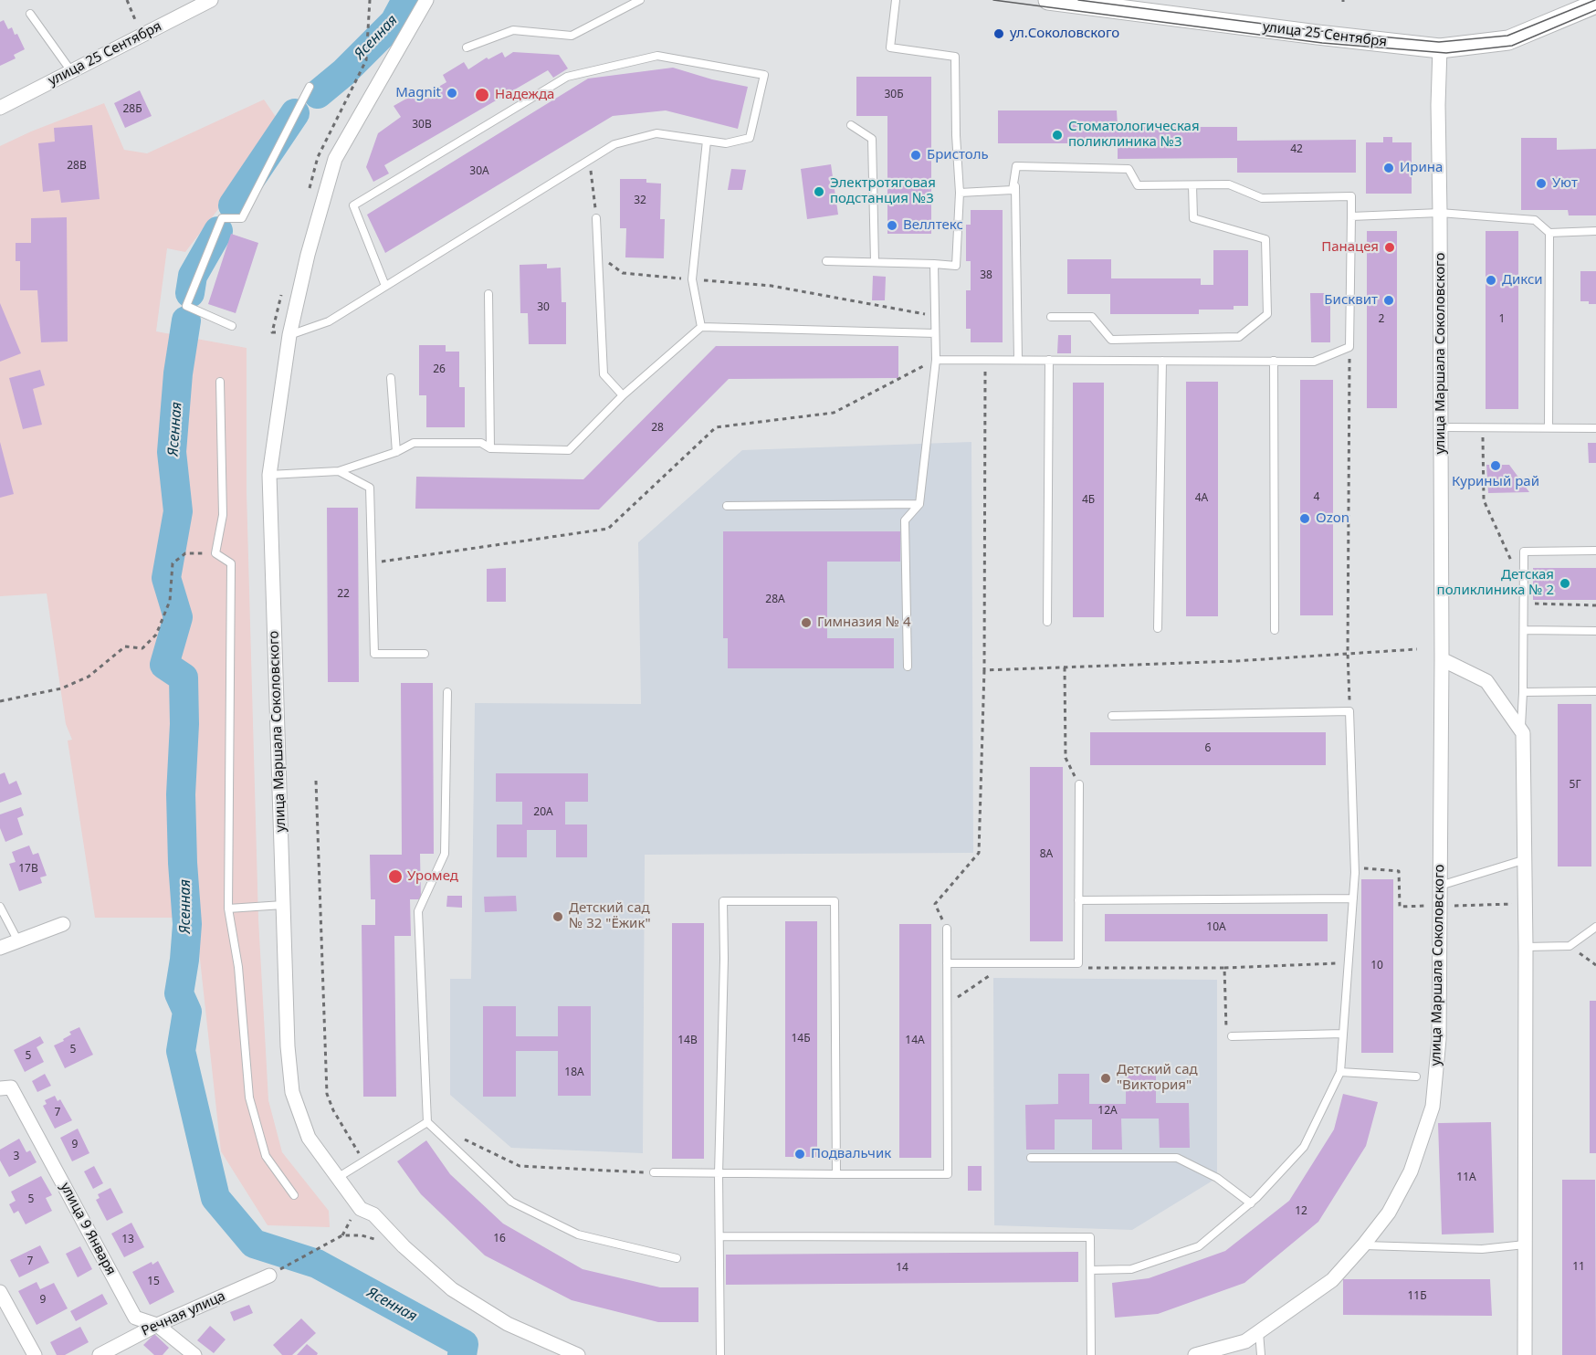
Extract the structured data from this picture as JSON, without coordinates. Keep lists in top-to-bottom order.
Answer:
{
  "streets": {
    "main road": ["улица 25 Сентября"],
    "street": ["улица Маршала Соколовского", "улица 9 Января", "Речная улица"]
  },
  "crossings": [
    ["улица 25 Сентября", "улица Маршала Соколовского"],
    ["улица 9 Января", "Речная улица"]
  ],
  "water": ["Ясенная"],
  "places": [
    "ул.Соколовского",
    "Magnit",
    "Надежда",
    "Стоматологическая поликлиника №3",
    "Бристоль",
    "Ирина",
    "Уют",
    "Электротяговая подстанция №3",
    "Веллтекс",
    "Панацея",
    "Дикси",
    "Бисквит",
    "Куриный рай",
    "Ozon",
    "Детская поликлиника № 2",
    "Гимназия № 4",
    "Уромед",
    "Детский сад № 32 \"Ёжик\"",
    "Детский сад \"Виктория\"",
    "Подвальчик"
  ],
  "house_numbers": [
    "30Б",
    "28Б",
    "30В",
    "42",
    "28В",
    "30А",
    "32",
    "38",
    "30",
    "2",
    "1",
    "26",
    "28",
    "4",
    "4А",
    "4Б",
    "22",
    "28А",
    "6",
    "5Г",
    "20А",
    "8А",
    "17В",
    "10А",
    "10",
    "14Б",
    "14В",
    "14А",
    "5",
    "5",
    "18А",
    "12А",
    "7",
    "9",
    "3",
    "11А",
    "5",
    "12",
    "16",
    "13",
    "7",
    "11",
    "14",
    "15",
    "11Б",
    "9"
  ]
}
